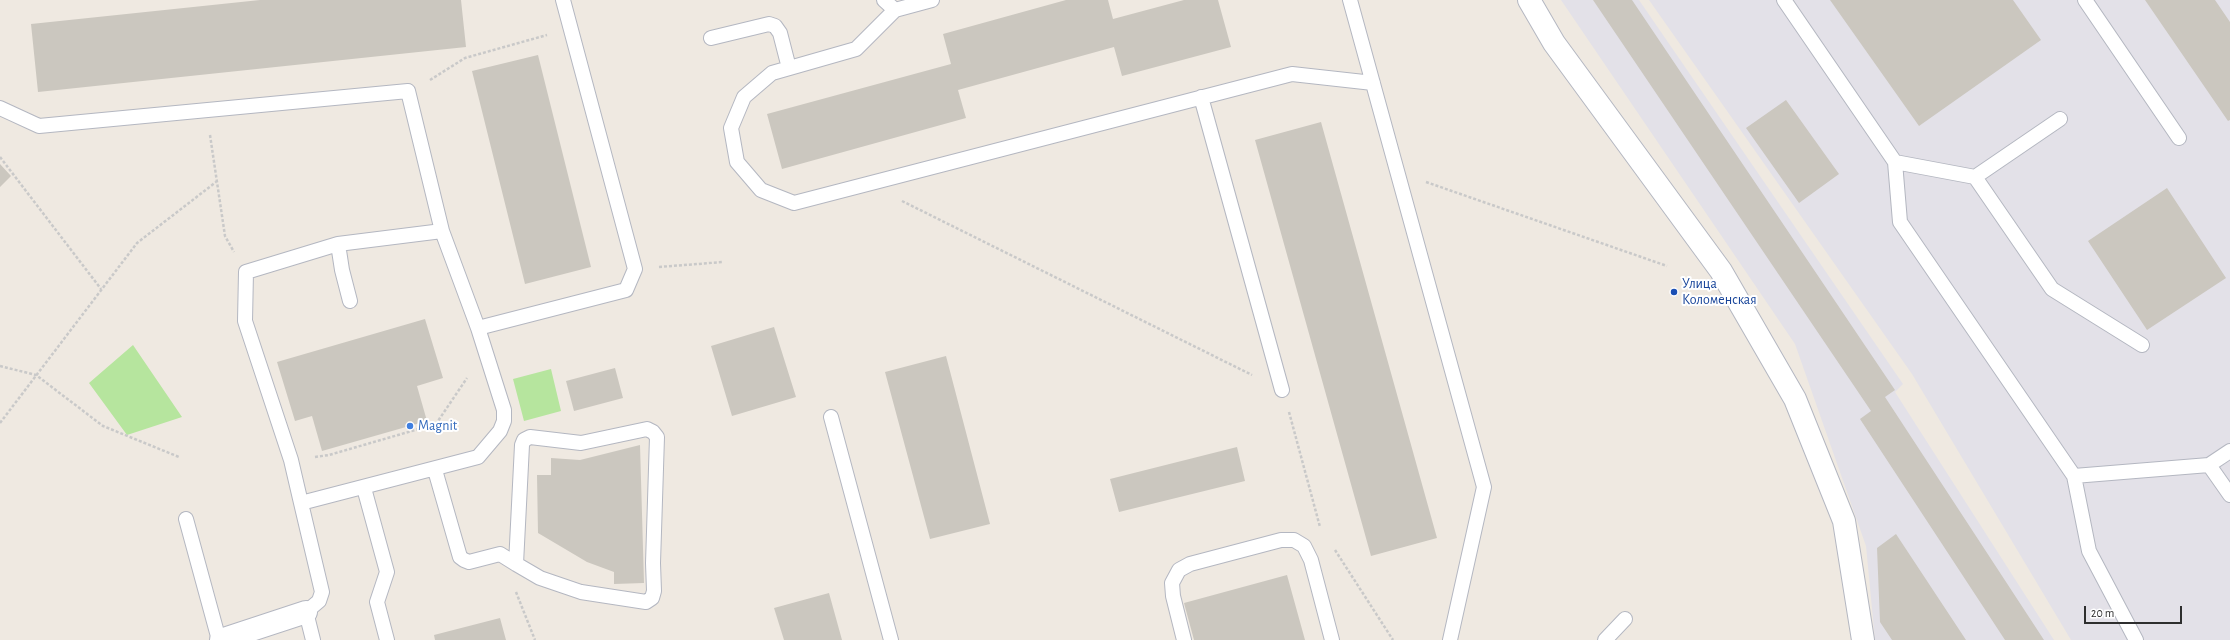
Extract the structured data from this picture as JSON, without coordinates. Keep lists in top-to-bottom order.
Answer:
{
  "places": ["Улица Коломенская", "Magnit"],
  "scale_bar": "20 m"
}
